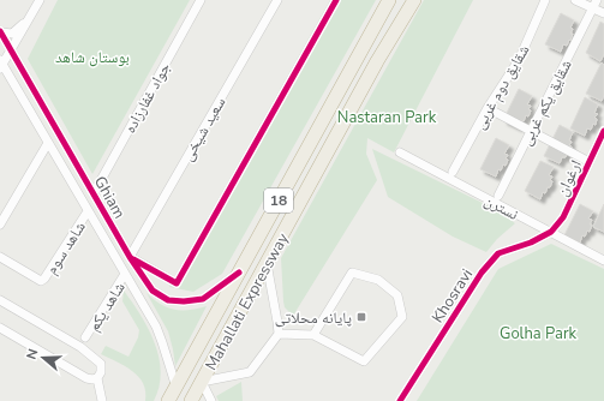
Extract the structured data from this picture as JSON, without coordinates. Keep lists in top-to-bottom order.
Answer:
{
  "streets": {
    "highway": ["18", "Mahallati Expressway"],
    "street": [
      "شقایق دوم غربی",
      "جواد غفارزاده",
      "شقایق یکم غربی",
      "سعید شیخی",
      "ارغوان",
      "Ghiam",
      "نسترن",
      "شاهد سوم",
      "Khosravi",
      "شاهد یکم"
    ]
  },
  "crossings": [
    ["جواد غفارزاده", "Ghiam"],
    ["سعید شیخی", "Ghiam"],
    ["ارغوان", "نسترن"],
    ["ارغوان", "Khosravi"],
    ["Ghiam", "شاهد سوم"],
    ["Ghiam", "Mahallati Expressway"],
    ["Ghiam", "شاهد یکم"],
    ["نسترن", "Khosravi"]
  ],
  "parks": ["بوستان شاهد", "Nastaran Park", "Golha Park"],
  "places": {
    "transit": ["پایانه محلاتی"]
  },
  "north": "left"
}
